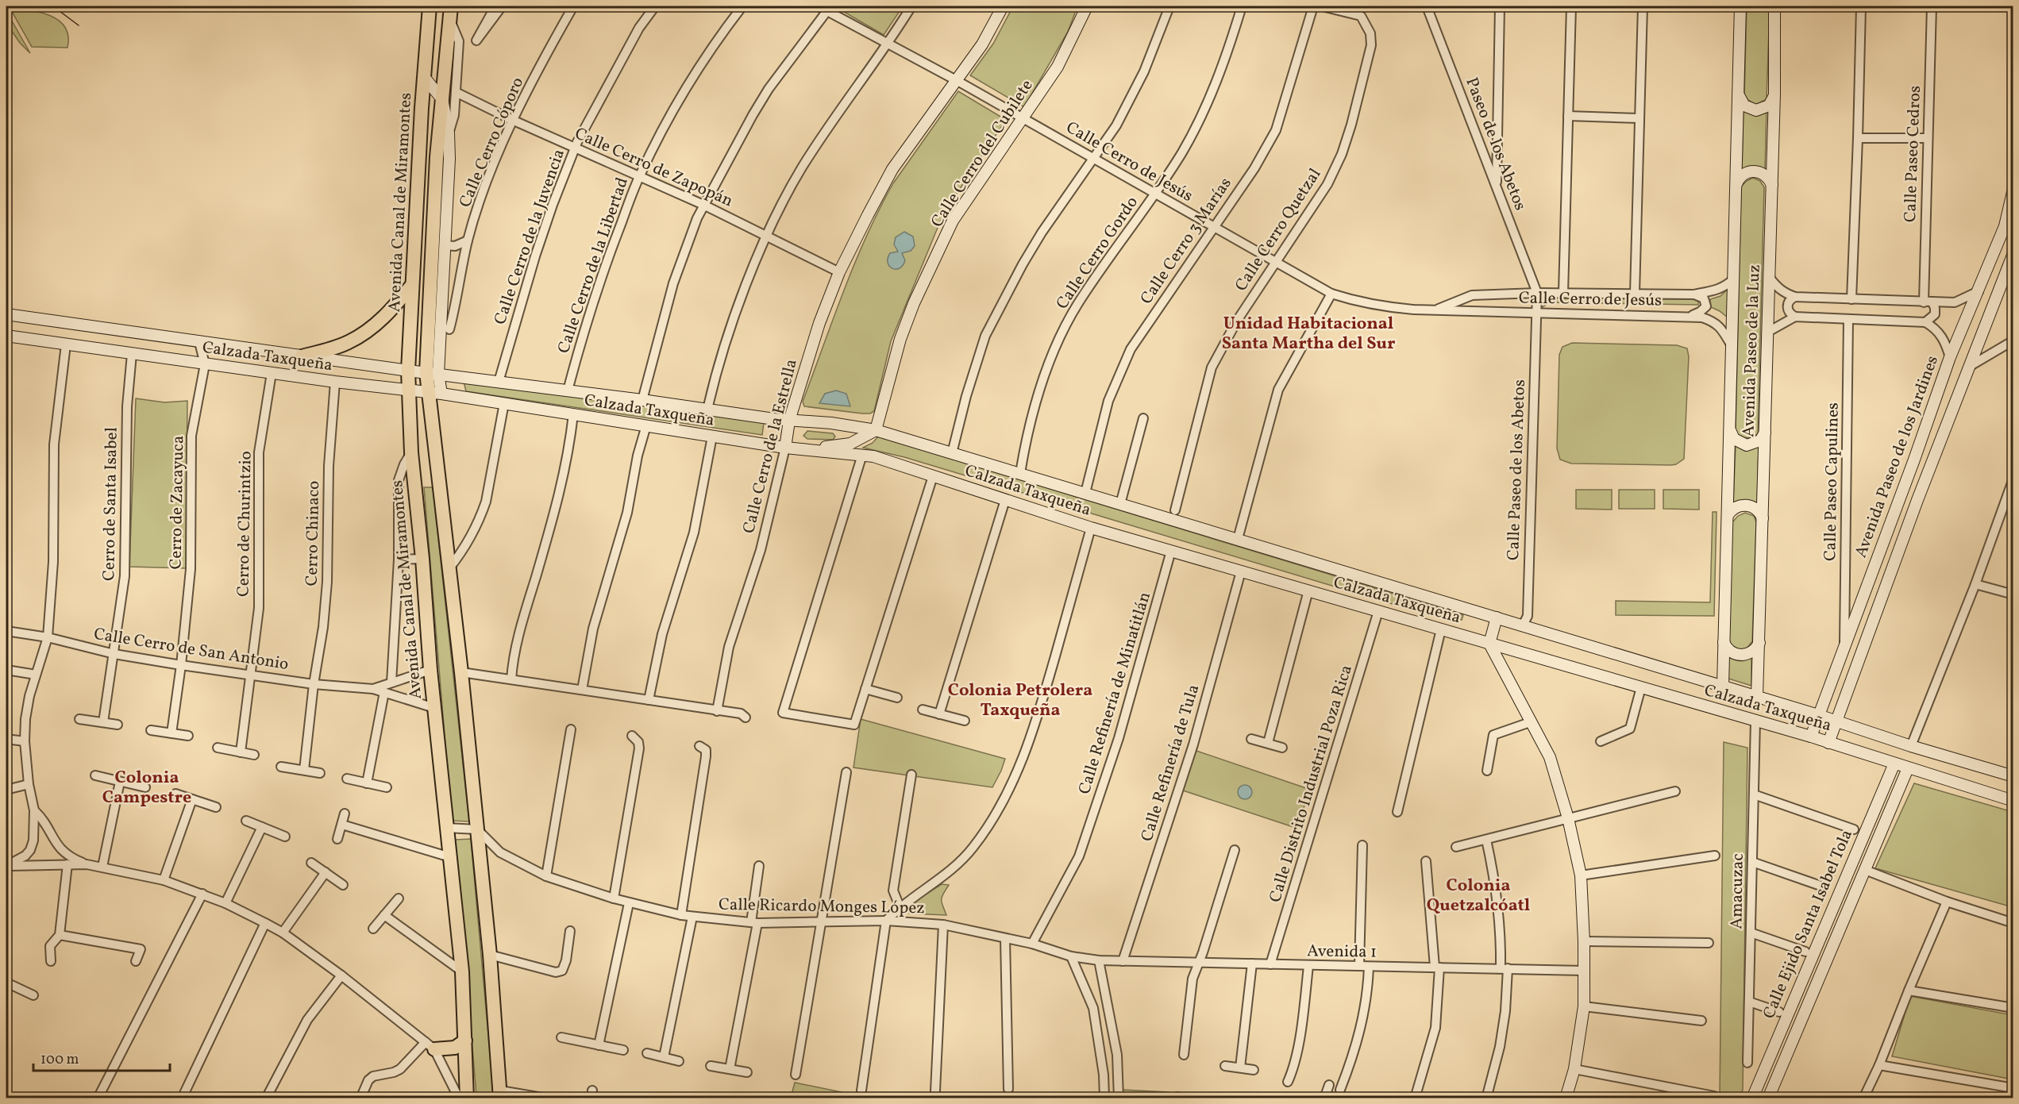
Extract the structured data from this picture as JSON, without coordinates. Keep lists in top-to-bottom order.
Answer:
{
  "streets": {
    "main road": ["Avenida Canal de Miramontes"],
    "street": [
      "Calle Cerro Cóporo",
      "Paseo de los Abetos",
      "Calle Cerro del Cubilete",
      "Calle Paseo Cedros",
      "Calle Cerro de Jesús",
      "Calle Cerro de Zapopán",
      "Calle Cerro Quetzal",
      "Calle Cerro de la Juvencia",
      "Calle Cerro 3 Marías",
      "Calle Cerro Gordo",
      "Calle Cerro de la Libertad",
      "Avenida Paseo de la Luz",
      "Calzada Taxqueña",
      "Calle Cerro de la Estrella",
      "Avenida Paseo de los Jardines",
      "Calle Paseo de los Abetos",
      "Calle Paseo Capulines",
      "Cerro de Zacayuca",
      "Cerro de Santa Isabel",
      "Cerro de Churintzio",
      "Cerro Chinaco",
      "Calle Cerro de San Antonio",
      "Calle Refinería de Minatitlán",
      "Calle Refinería de Tula",
      "Calle Distrito Industrial Poza Rica",
      "Amacuzac",
      "Calle Ricardo Monges López",
      "Calle Ejido Santa Isabel Tola",
      "Avenida 1"
    ]
  },
  "crossings": [
    ["Calle Cerro Cóporo", "Calle Cerro de Zapopán"],
    ["Paseo de los Abetos", "Calle Cerro de Jesús"],
    ["Paseo de los Abetos", "Calle Paseo de los Abetos"],
    ["Calle Cerro del Cubilete", "Calle Cerro de Jesús"],
    ["Calle Cerro del Cubilete", "Calzada Taxqueña"],
    ["Calle Cerro de Jesús", "Calle Cerro Quetzal"],
    ["Calle Cerro de Jesús", "Calle Cerro 3 Marías"],
    ["Calle Cerro de Jesús", "Calle Cerro Gordo"],
    ["Calle Cerro de Jesús", "Avenida Paseo de la Luz"],
    ["Calle Cerro de Jesús", "Calle Cerro de la Estrella"],
    ["Calle Cerro de Jesús", "Calle Paseo de los Abetos"],
    ["Calle Cerro de Zapopán", "Avenida Canal de Miramontes"],
    ["Calle Cerro de Zapopán", "Calle Cerro de la Juvencia"],
    ["Calle Cerro de Zapopán", "Calle Cerro de la Libertad"],
    ["Calle Cerro de Zapopán", "Calle Cerro de la Estrella"],
    ["Avenida Canal de Miramontes", "Calzada Taxqueña"],
    ["Avenida Canal de Miramontes", "Calle Cerro de San Antonio"],
    ["Avenida Canal de Miramontes", "Calle Ricardo Monges López"],
    ["Calle Cerro de la Juvencia", "Calzada Taxqueña"],
    ["Calle Cerro 3 Marías", "Calzada Taxqueña"],
    ["Calle Cerro Gordo", "Calzada Taxqueña"],
    ["Calle Cerro de la Libertad", "Calzada Taxqueña"],
    ["Avenida Paseo de la Luz", "Calzada Taxqueña"],
    ["Calzada Taxqueña", "Calle Cerro de la Estrella"],
    ["Calzada Taxqueña", "Avenida Paseo de los Jardines"],
    ["Calzada Taxqueña", "Calle Paseo de los Abetos"],
    ["Calzada Taxqueña", "Cerro de Zacayuca"],
    ["Calzada Taxqueña", "Cerro de Santa Isabel"],
    ["Calzada Taxqueña", "Cerro de Churintzio"],
    ["Calzada Taxqueña", "Cerro Chinaco"],
    ["Calzada Taxqueña", "Calle Refinería de Minatitlán"],
    ["Calzada Taxqueña", "Calle Refinería de Tula"],
    ["Calzada Taxqueña", "Calle Distrito Industrial Poza Rica"],
    ["Calzada Taxqueña", "Amacuzac"],
    ["Calzada Taxqueña", "Calle Ejido Santa Isabel Tola"],
    ["Avenida Paseo de los Jardines", "Calle Paseo Capulines"],
    ["Cerro de Zacayuca", "Calle Cerro de San Antonio"],
    ["Cerro de Santa Isabel", "Calle Cerro de San Antonio"],
    ["Cerro de Churintzio", "Calle Cerro de San Antonio"],
    ["Cerro Chinaco", "Calle Cerro de San Antonio"],
    ["Calle Refinería de Minatitlán", "Calle Ricardo Monges López"],
    ["Calle Refinería de Tula", "Avenida 1"],
    ["Calle Distrito Industrial Poza Rica", "Avenida 1"],
    ["Calle Ricardo Monges López", "Avenida 1"]
  ],
  "districts": [
    "Unidad Habitacional Santa Martha del Sur",
    "Colonia Petrolera Taxqueña",
    "Colonia Campestre",
    "Colonia Quetzalcóatl"
  ],
  "scale_bar": "100 m"
}
